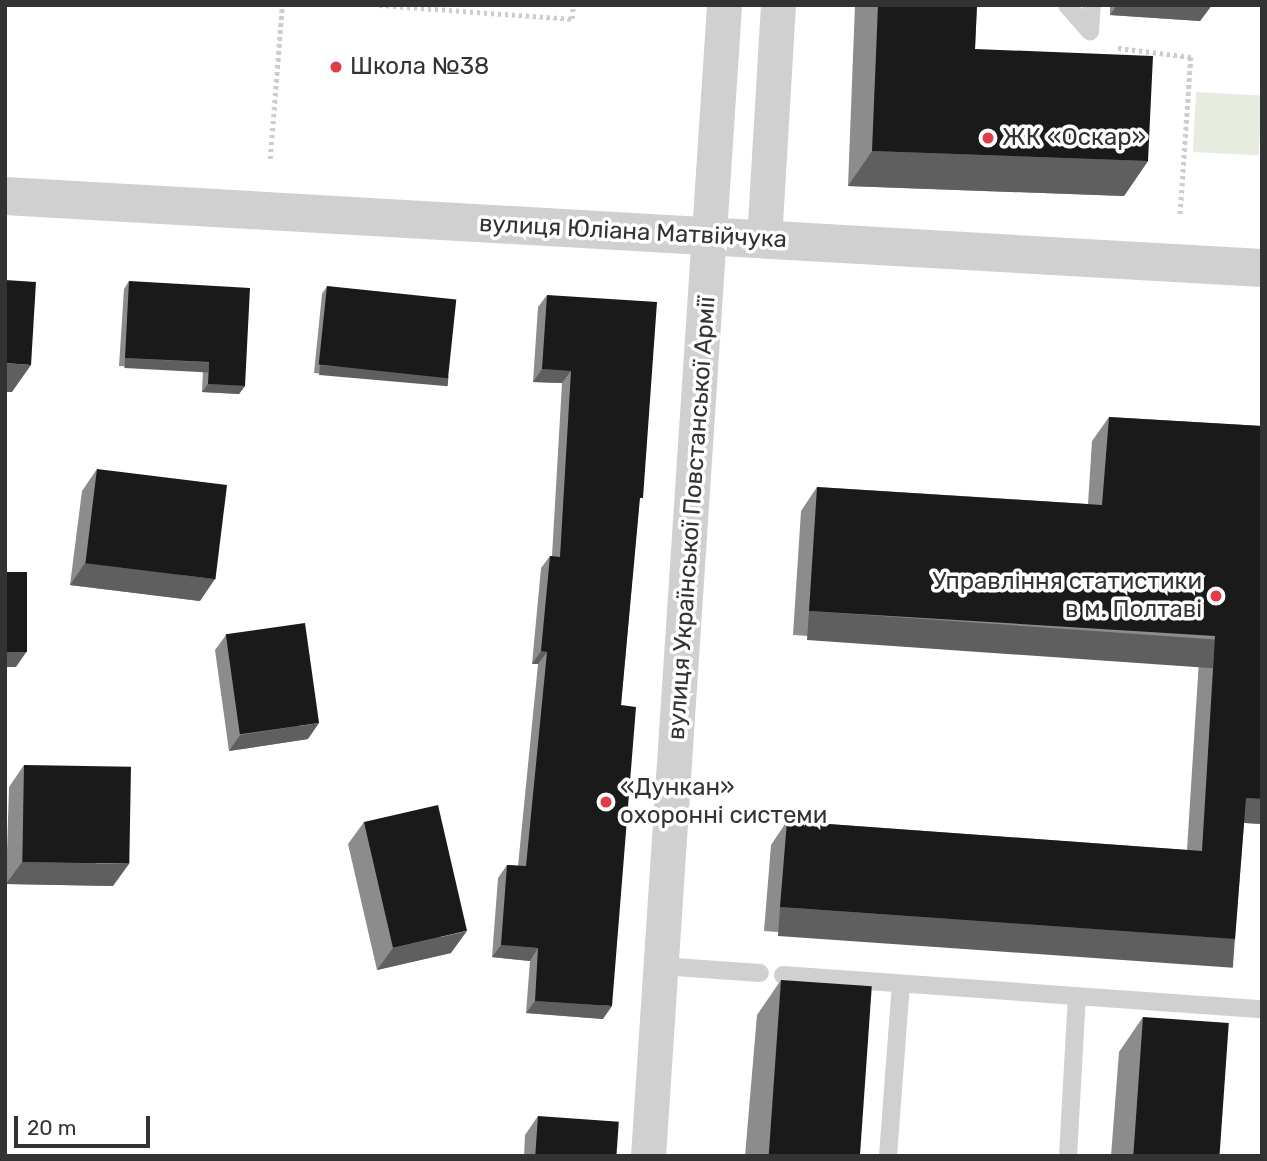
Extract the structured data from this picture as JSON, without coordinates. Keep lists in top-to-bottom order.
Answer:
{
  "streets": {
    "street": ["вулиця Юліана Матвійчука", "вулиця Української Повстанської Армії"]
  },
  "crossings": [
    ["вулиця Юліана Матвійчука", "вулиця Української Повстанської Армії"]
  ],
  "places": [
    "Школа №38",
    "ЖК «Оскар»",
    "Управління статистики в м. Полтаві",
    "«Дункан» охоронні системи"
  ],
  "scale_bar": "20 m"
}
